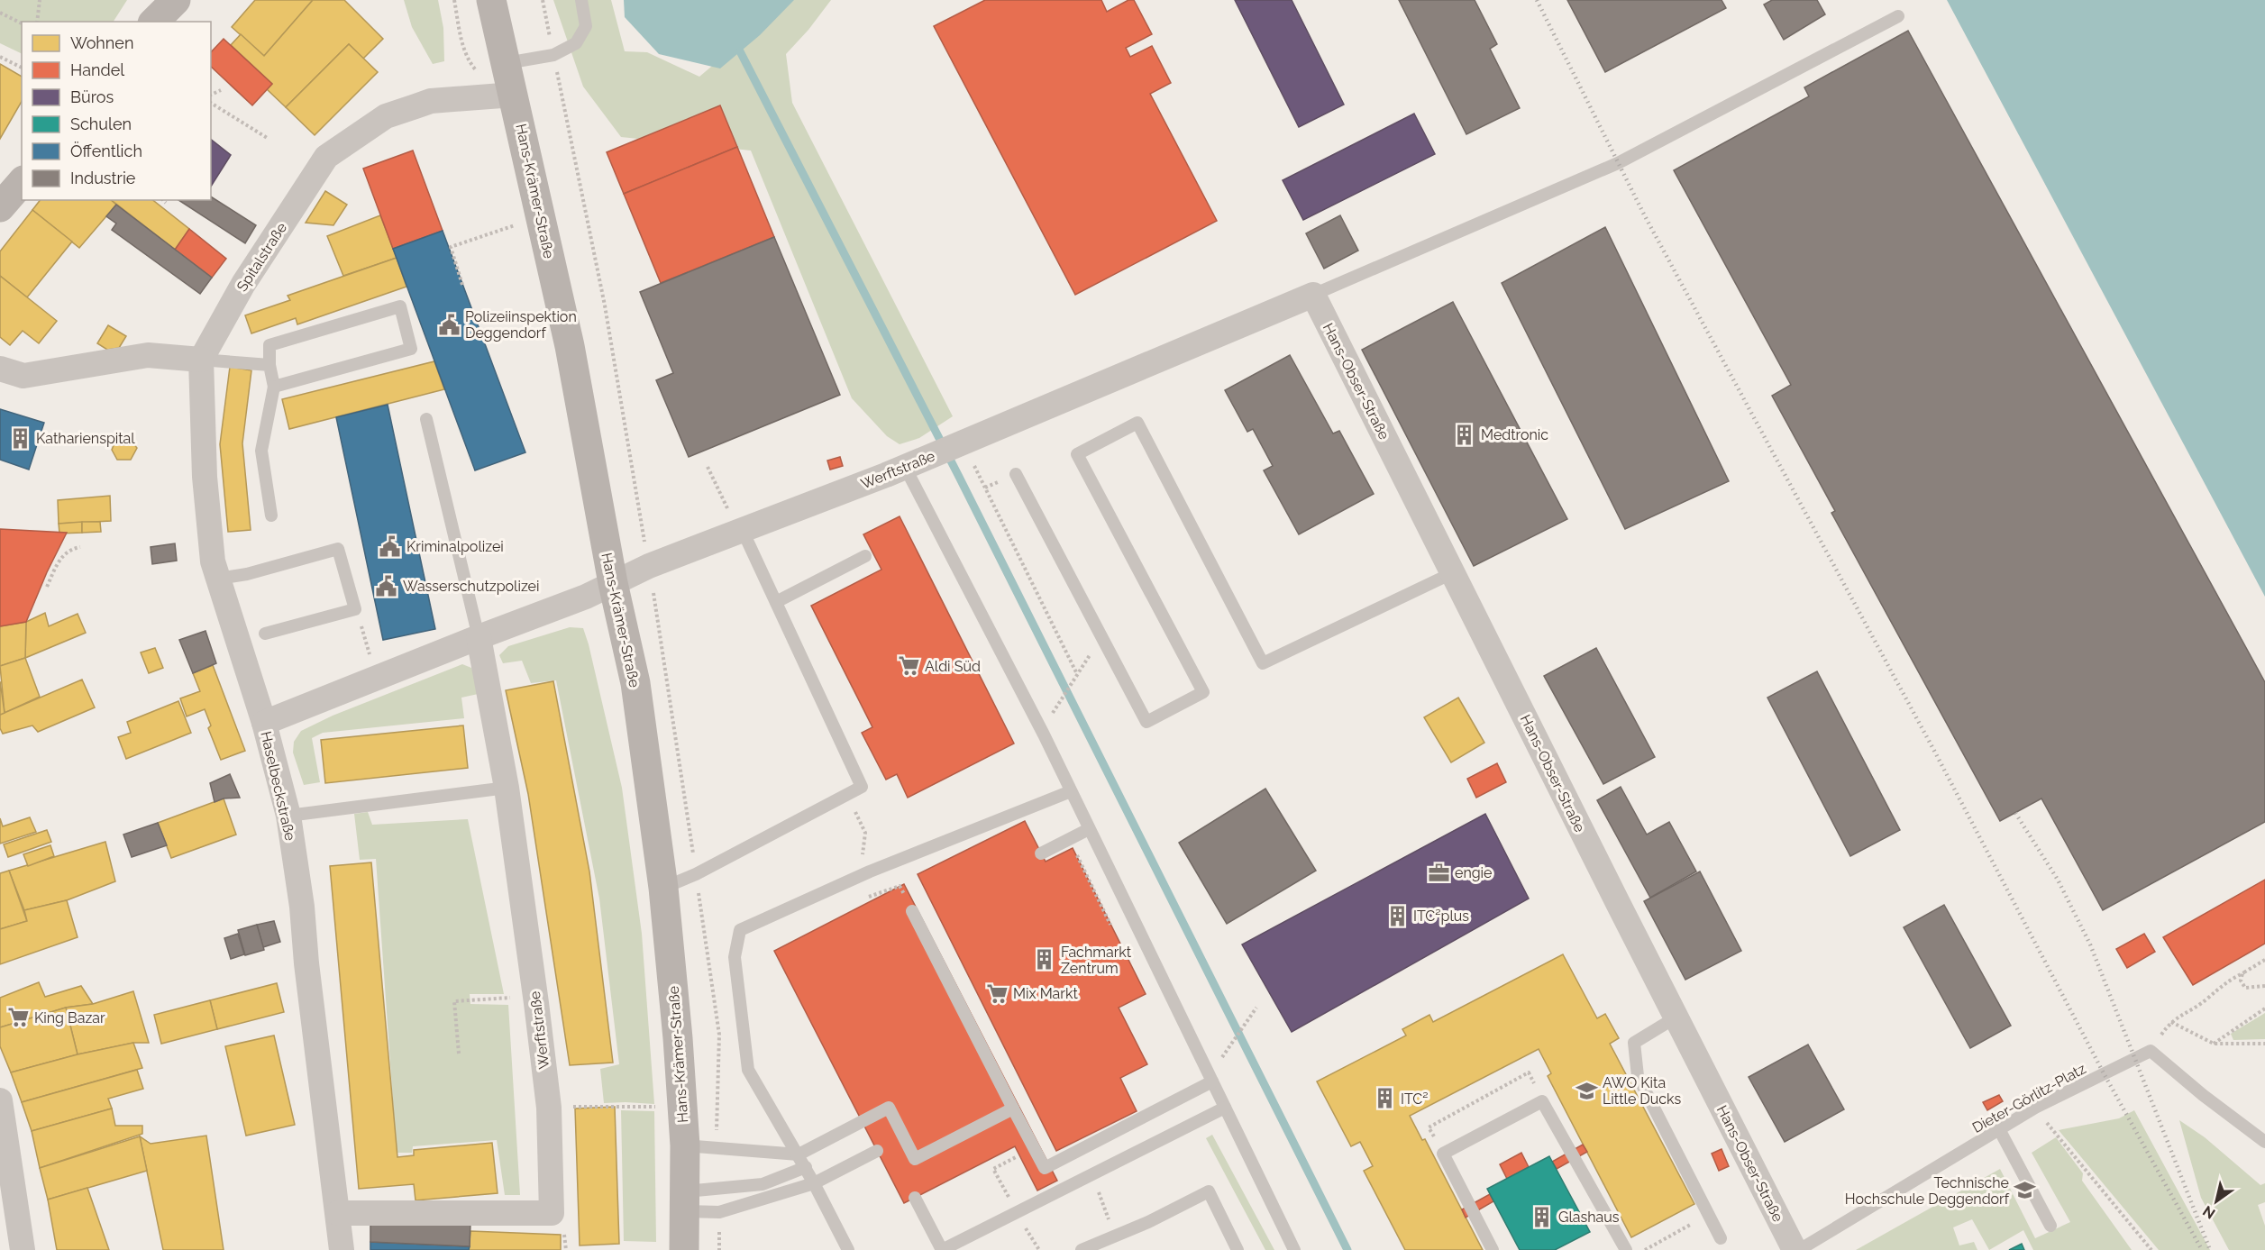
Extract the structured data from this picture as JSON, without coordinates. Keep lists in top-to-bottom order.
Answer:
{
  "streets": {
    "main road": ["Hans-Krämer-Straße"],
    "street": [
      "Spitalstraße",
      "Hans-Obser-Straße",
      "Werftstraße",
      "Haselbeckstraße"
    ],
    "lane": ["Dieter-Görlitz-Platz"]
  },
  "crossings": [
    ["Hans-Krämer-Straße", "Spitalstraße"],
    ["Hans-Krämer-Straße", "Werftstraße"],
    ["Spitalstraße", "Haselbeckstraße"],
    ["Hans-Obser-Straße", "Werftstraße"],
    ["Werftstraße", "Haselbeckstraße"]
  ],
  "places": {
    "public building": ["Polizeiinspektion Deggendorf", "Kriminalpolizei", "Wasserschutzpolizei"],
    "building": [
      "Medtronic",
      "Katharienspital",
      "ITC²plus",
      "Fachmarkt Zentrum",
      "ITC²",
      "Glashaus"
    ],
    "supermarket": ["Aldi Süd", "Mix Markt", "King Bazar"],
    "office": ["engie"],
    "school or university": ["AWO Kita Little Ducks", "Technische Hochschule Deggendorf"]
  },
  "legend": [
    "Wohnen",
    "Handel",
    "Büros",
    "Schulen",
    "Öffentlich",
    "Industrie"
  ],
  "north": "bottom left"
}
